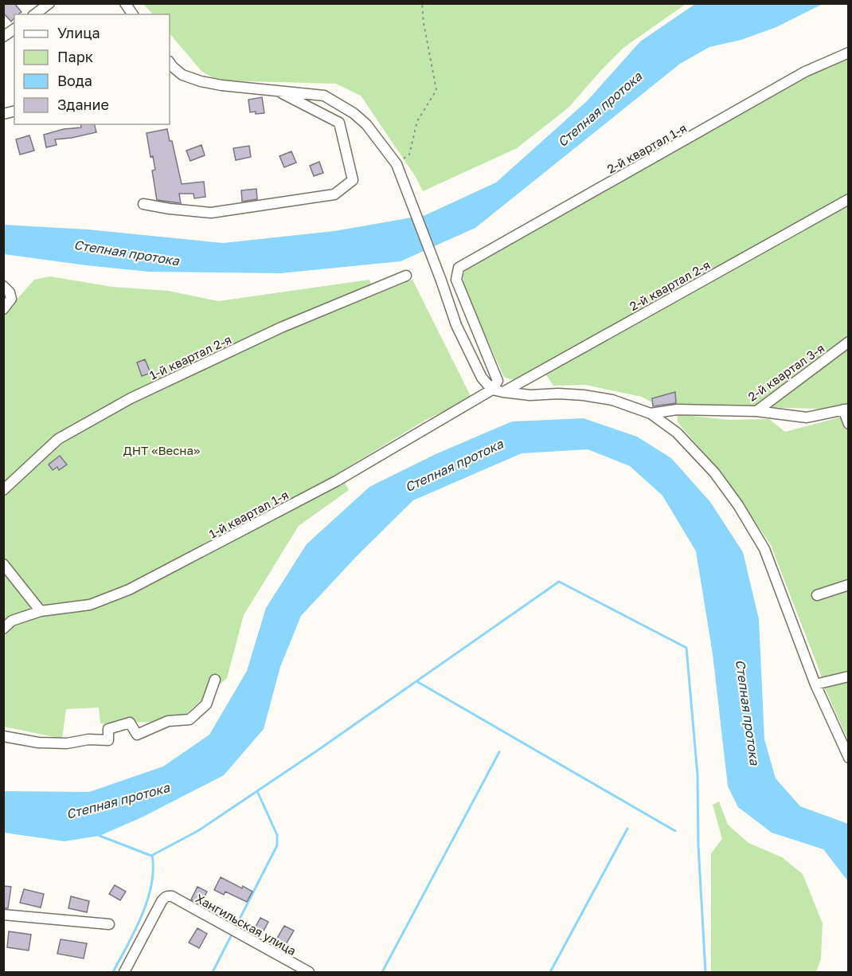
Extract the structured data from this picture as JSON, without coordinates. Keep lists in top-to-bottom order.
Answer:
{
  "streets": {
    "street": [
      "2-й квартал 1-я",
      "2-й квартал 2-я",
      "1-й квартал 2-я",
      "2-й квартал 3-я",
      "1-й квартал 1-я",
      "Хангильская улица"
    ]
  },
  "crossings": [
    ["2-й квартал 1-я", "1-й квартал 1-я"]
  ],
  "water": ["Степная протока"],
  "parks": ["ДНТ «Весна»"],
  "legend": [
    "Улица",
    "Парк",
    "Вода",
    "Здание"
  ]
}
